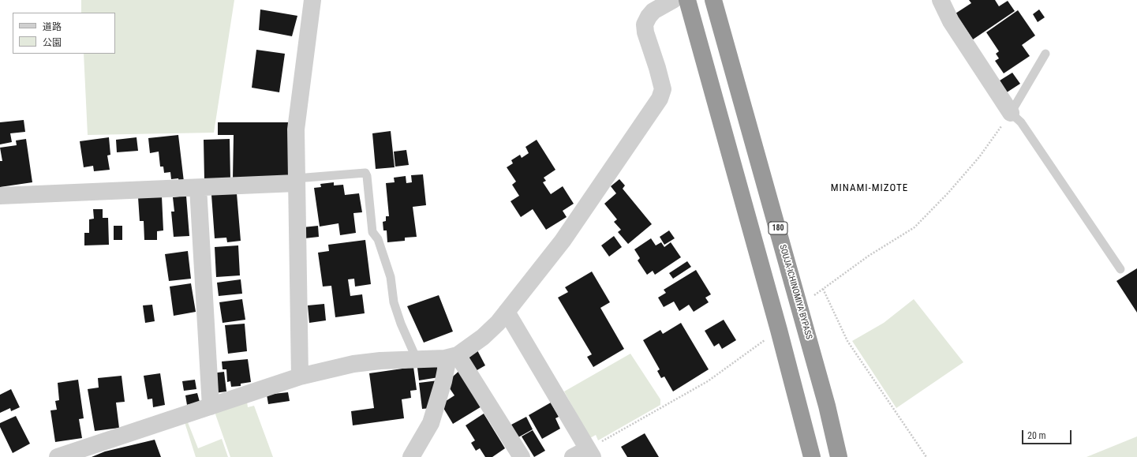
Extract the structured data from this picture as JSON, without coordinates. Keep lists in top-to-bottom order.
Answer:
{
  "streets": {
    "highway": ["180", "SOUJA-ICHINOMIYA BYPASS"]
  },
  "districts": ["MINAMI-MIZOTE"],
  "legend": ["道路", "公園"],
  "scale_bar": "20 m"
}
